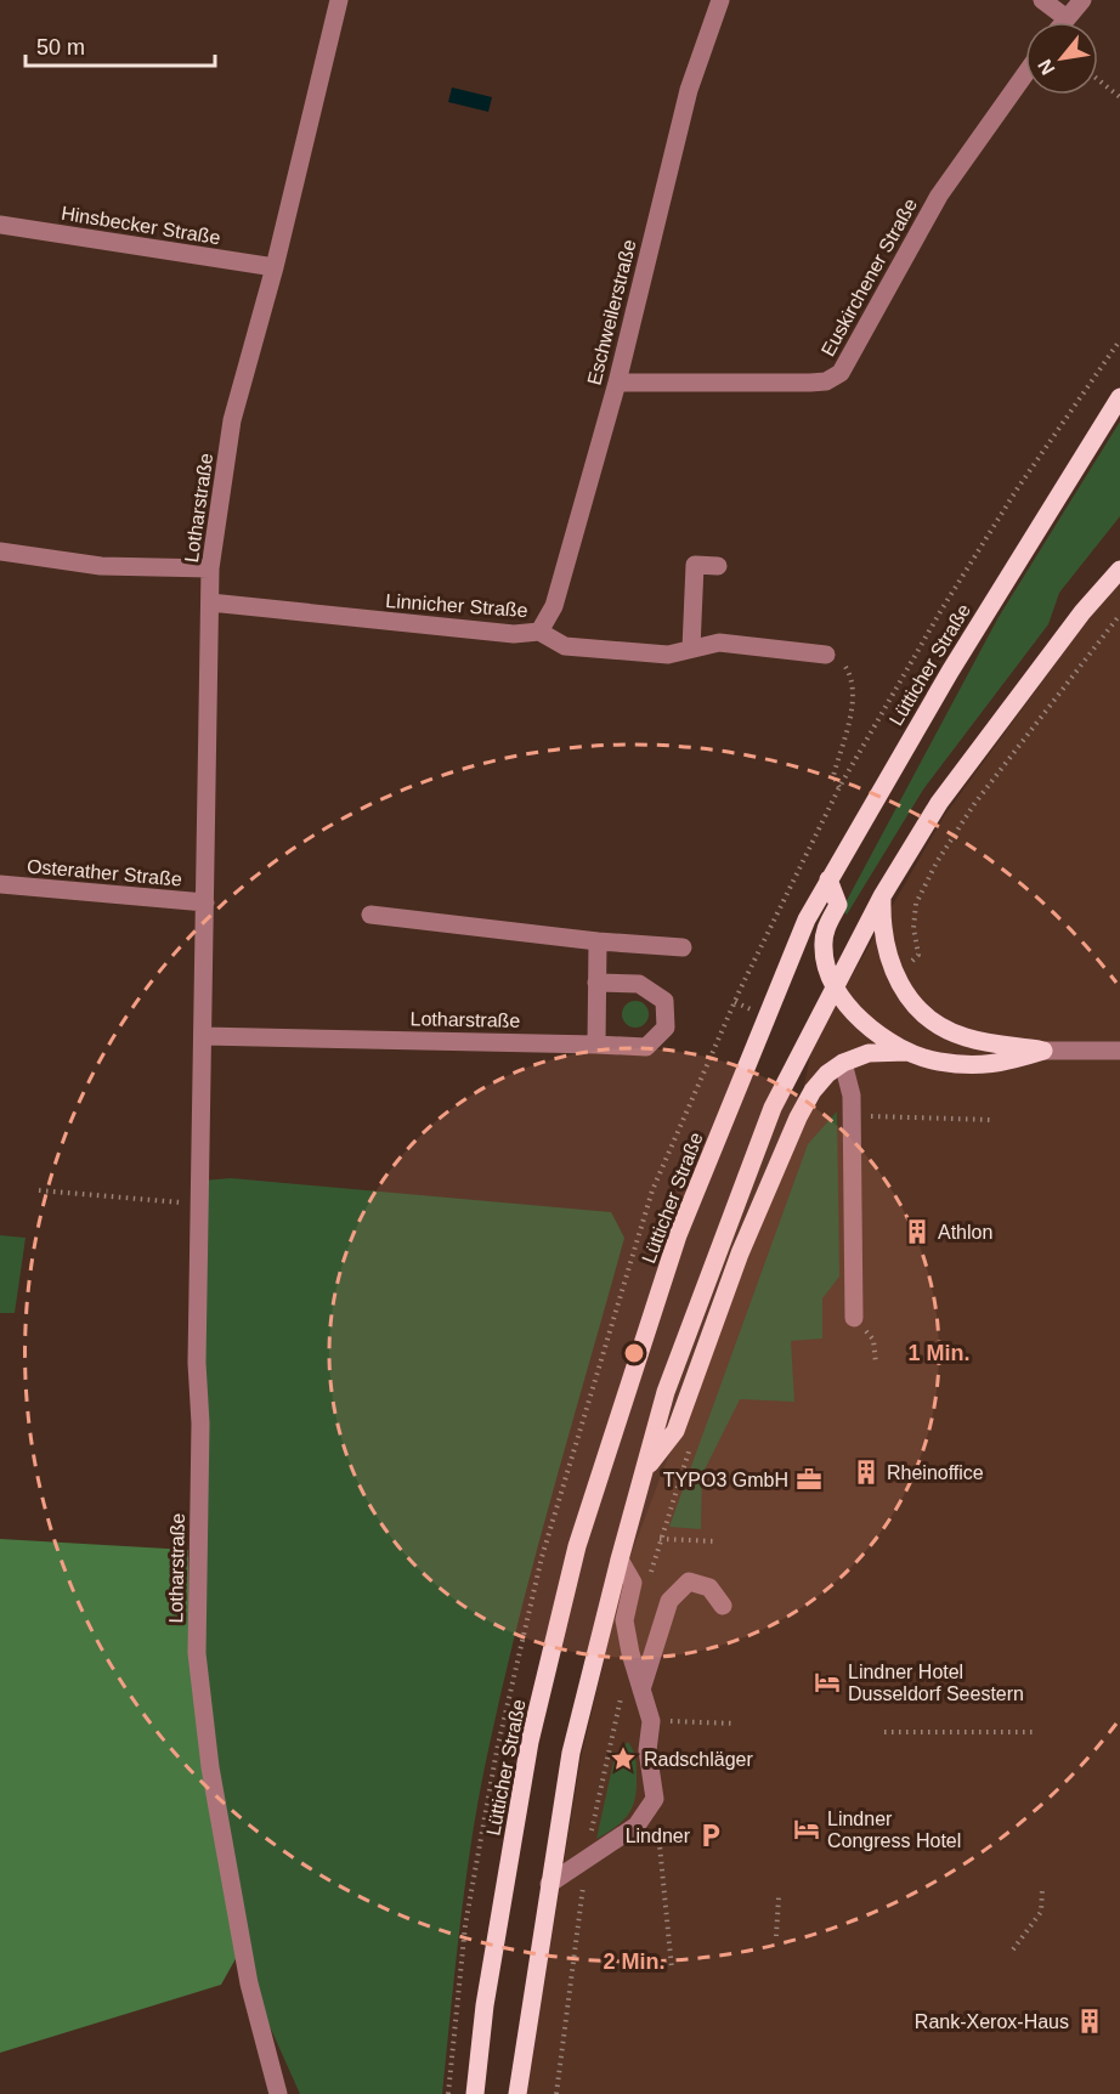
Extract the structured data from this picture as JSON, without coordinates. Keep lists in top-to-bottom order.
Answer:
{
  "streets": {
    "main road": ["Lütticher Straße"],
    "street": [
      "Hinsbecker Straße",
      "Euskirchener Straße",
      "Eschweilerstraße",
      "Lotharstraße",
      "Linnicher Straße",
      "Osterather Straße"
    ]
  },
  "crossings": [
    ["Hinsbecker Straße", "Lotharstraße"],
    ["Euskirchener Straße", "Eschweilerstraße"],
    ["Eschweilerstraße", "Linnicher Straße"],
    ["Lotharstraße", "Linnicher Straße"],
    ["Lotharstraße", "Osterather Straße"]
  ],
  "places": {
    "building": ["Athlon", "Rheinoffice", "Rank-Xerox-Haus"],
    "office": ["TYPO3 GmbH"],
    "hotel": ["Lindner Hotel Dusseldorf Seestern", "Lindner Congress Hotel"],
    "place": ["Radschläger"],
    "parking": ["Lindner"]
  },
  "scale_bar": "50 m",
  "north": "bottom left",
  "rings": ["1 Min.", "2 Min."]
}
